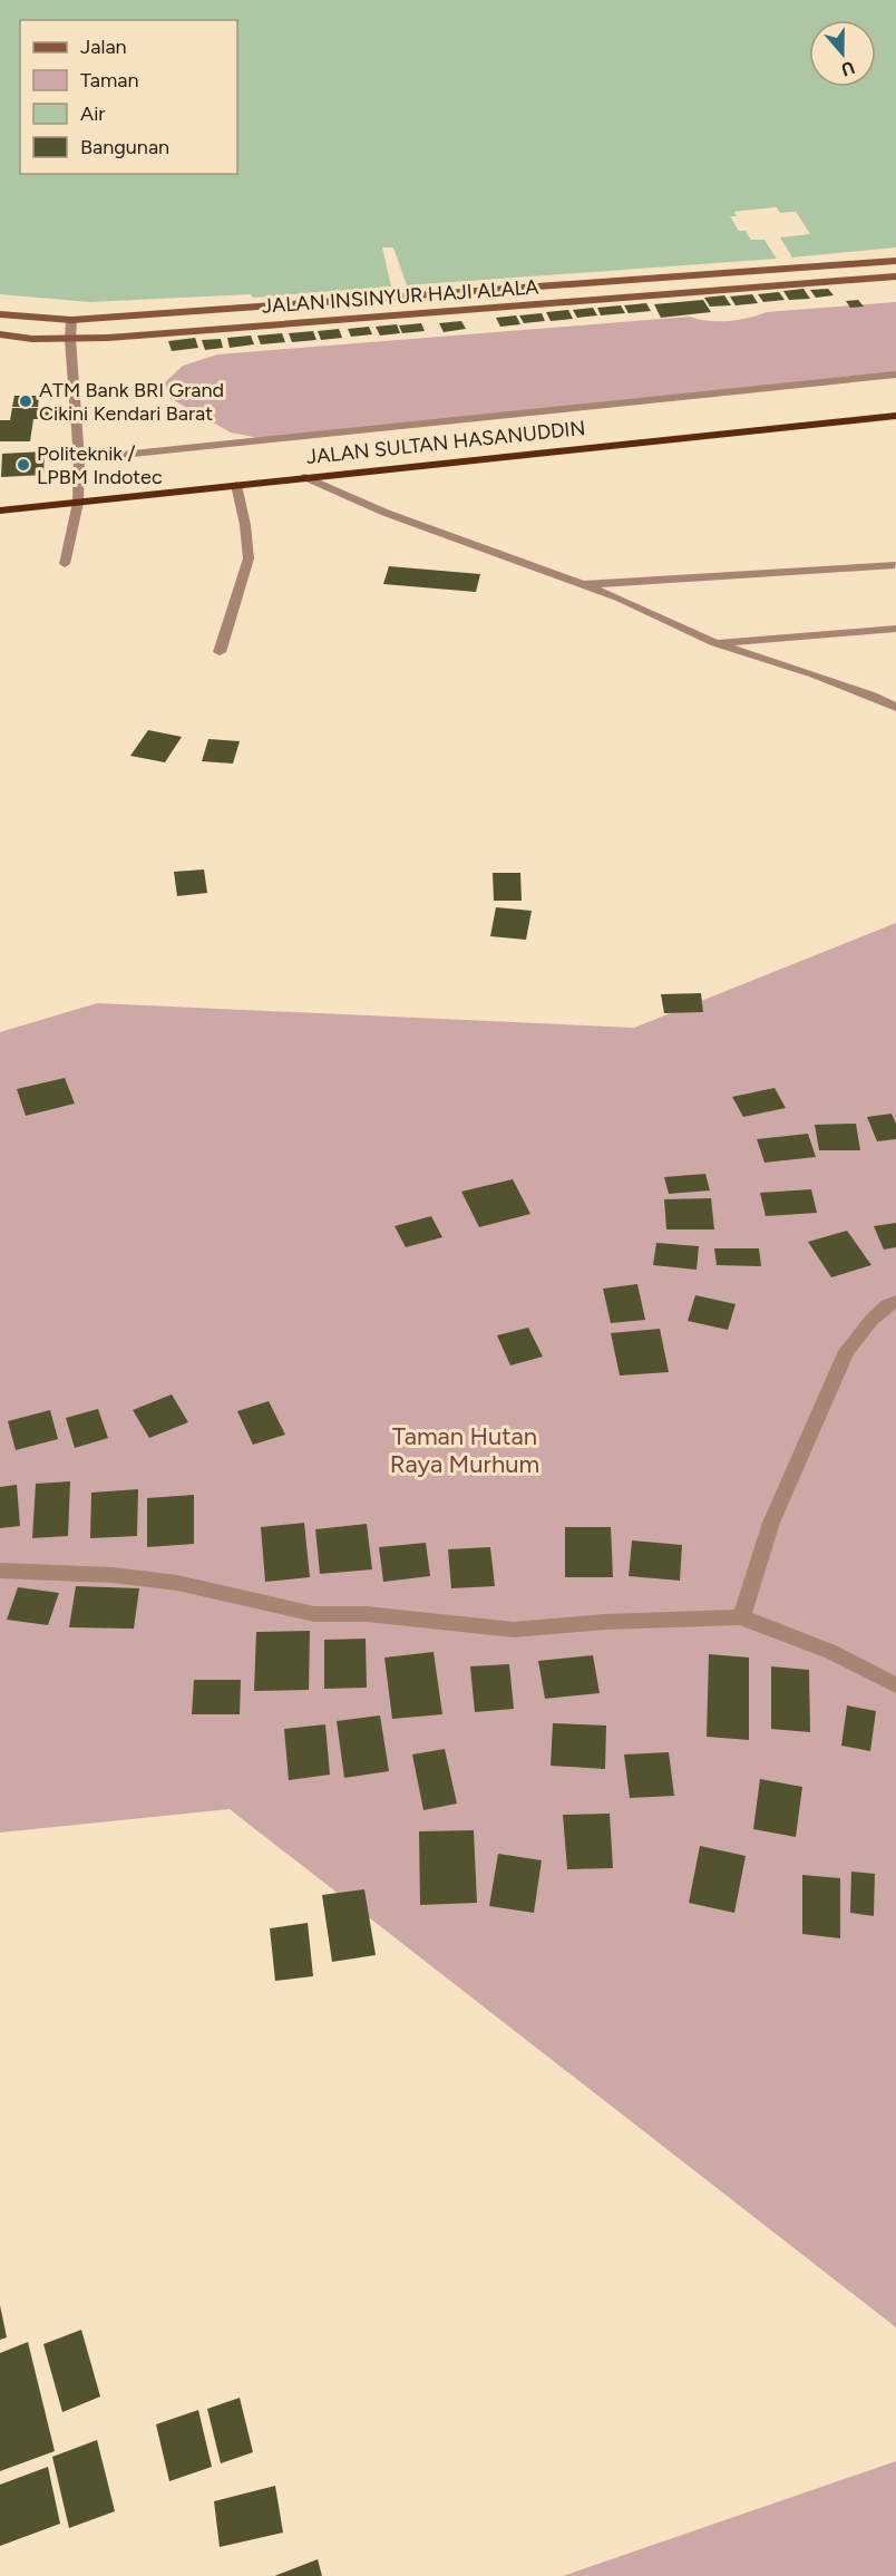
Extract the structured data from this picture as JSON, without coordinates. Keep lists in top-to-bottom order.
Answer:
{
  "streets": {
    "highway": ["JALAN SULTAN HASANUDDIN"],
    "main road": ["JALAN INSINYUR HAJI ALALA"]
  },
  "parks": ["Taman Hutan Raya Murhum"],
  "places": ["ATM Bank BRI Grand Cikini Kendari Barat", "Politeknik / LPBM Indotec"],
  "legend": [
    "Jalan",
    "Taman",
    "Air",
    "Bangunan"
  ],
  "north": "bottom"
}
